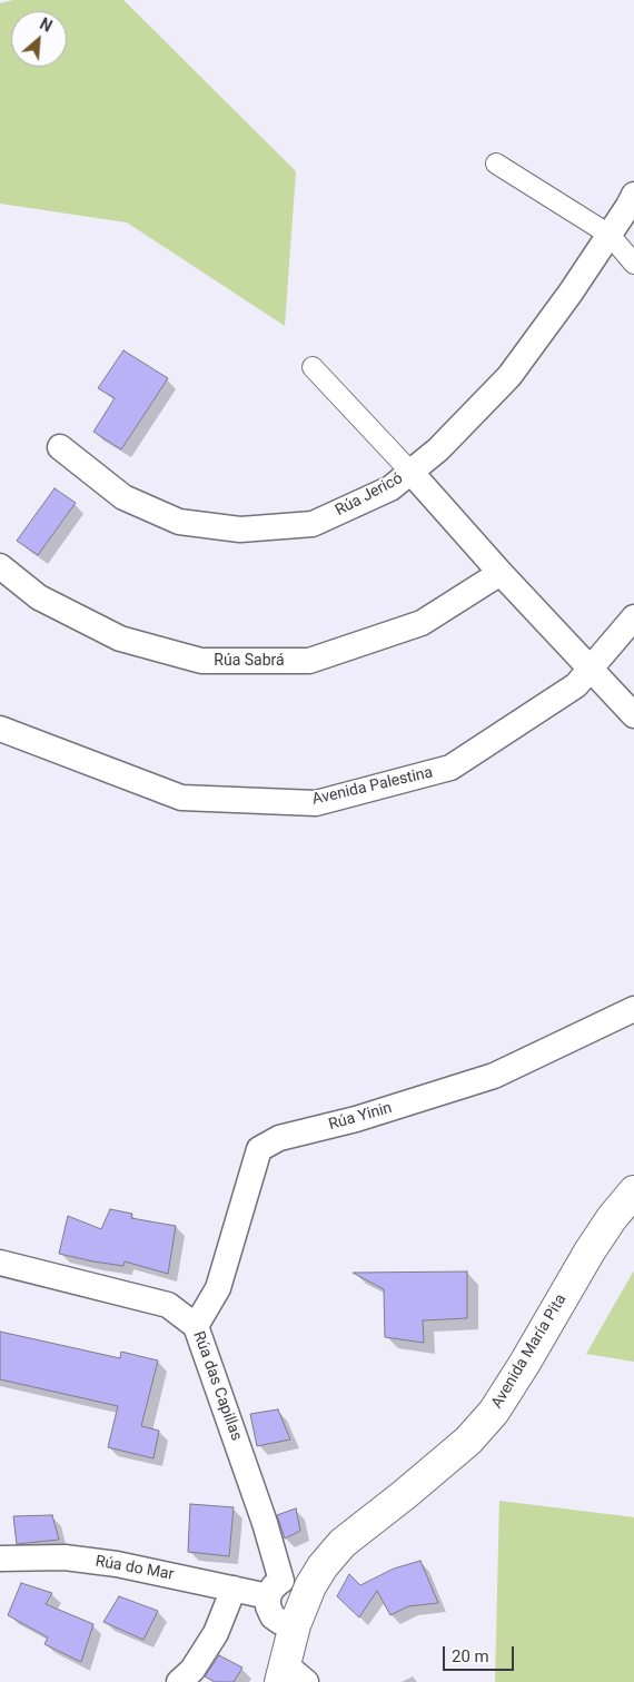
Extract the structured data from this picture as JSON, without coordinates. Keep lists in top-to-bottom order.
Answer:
{
  "streets": {
    "main road": ["Avenida María Pita"],
    "street": [
      "Rúa Jericó",
      "Rúa Sabrá",
      "Avenida Palestina",
      "Rúa Yinin",
      "Rúa das Capillas",
      "Rúa do Mar"
    ]
  },
  "crossings": [
    ["Rúa Yinin", "Rúa das Capillas"],
    ["Avenida María Pita", "Rúa das Capillas"],
    ["Avenida María Pita", "Rúa do Mar"],
    ["Rúa das Capillas", "Rúa do Mar"]
  ],
  "scale_bar": "20 m",
  "north": "top right"
}
